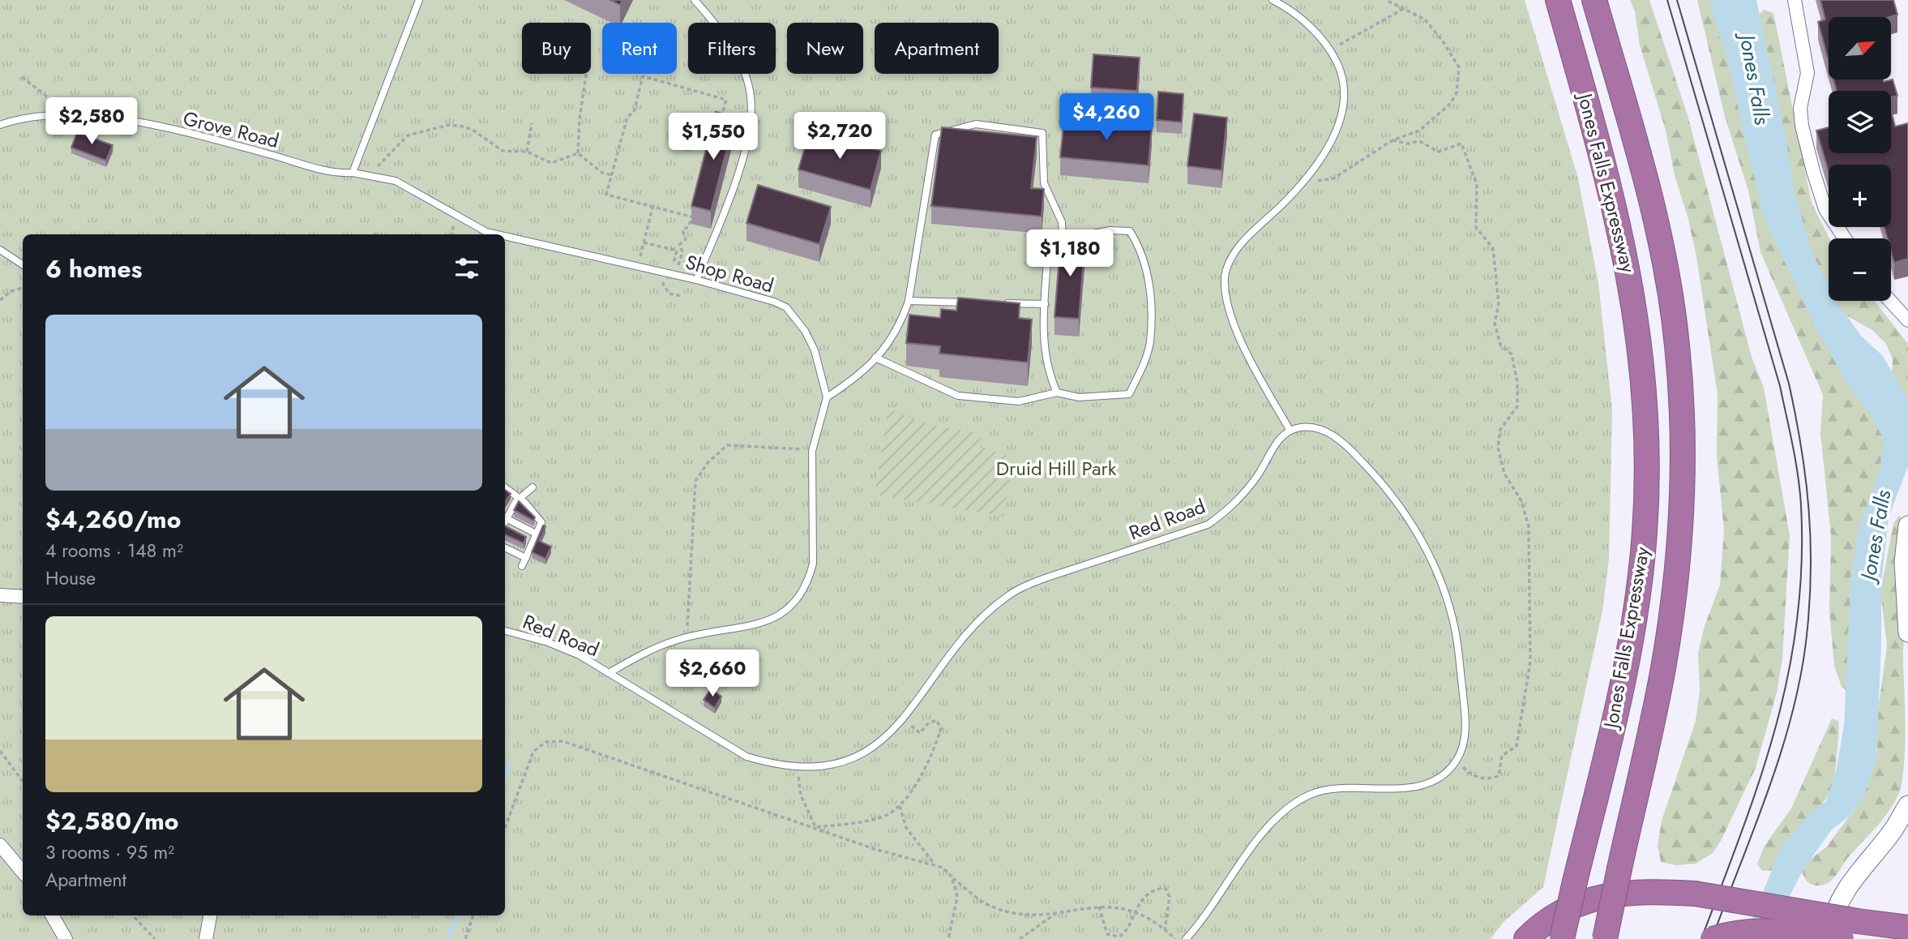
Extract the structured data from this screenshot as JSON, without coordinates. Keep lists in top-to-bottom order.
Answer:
{
  "streets": {
    "highway": ["Jones Falls Expressway"],
    "lane": ["Grove Road", "Shop Road", "Red Road"]
  },
  "crossings": [
    ["Grove Road", "Shop Road"],
    ["Shop Road", "Red Road"]
  ],
  "water": ["Jones Falls"],
  "parks": ["Druid Hill Park"],
  "north": "top right",
  "page": {
    "map_buttons": ["+", "−"],
    "chip": [
      "Buy",
      "Rent",
      "Filters",
      "New",
      "Apartment"
    ],
    "price": [
      "$4,260",
      "$2,580",
      "$2,720",
      "$1,550",
      "$1,180",
      "$2,660"
    ],
    "heading": "6 homes",
    "list": [
      {
        "name": "$4,260/mo",
        "note": "4 rooms · 148 m² · House"
      },
      {
        "name": "$2,580/mo",
        "note": "3 rooms · 95 m² · Apartment"
      }
    ]
  }
}
